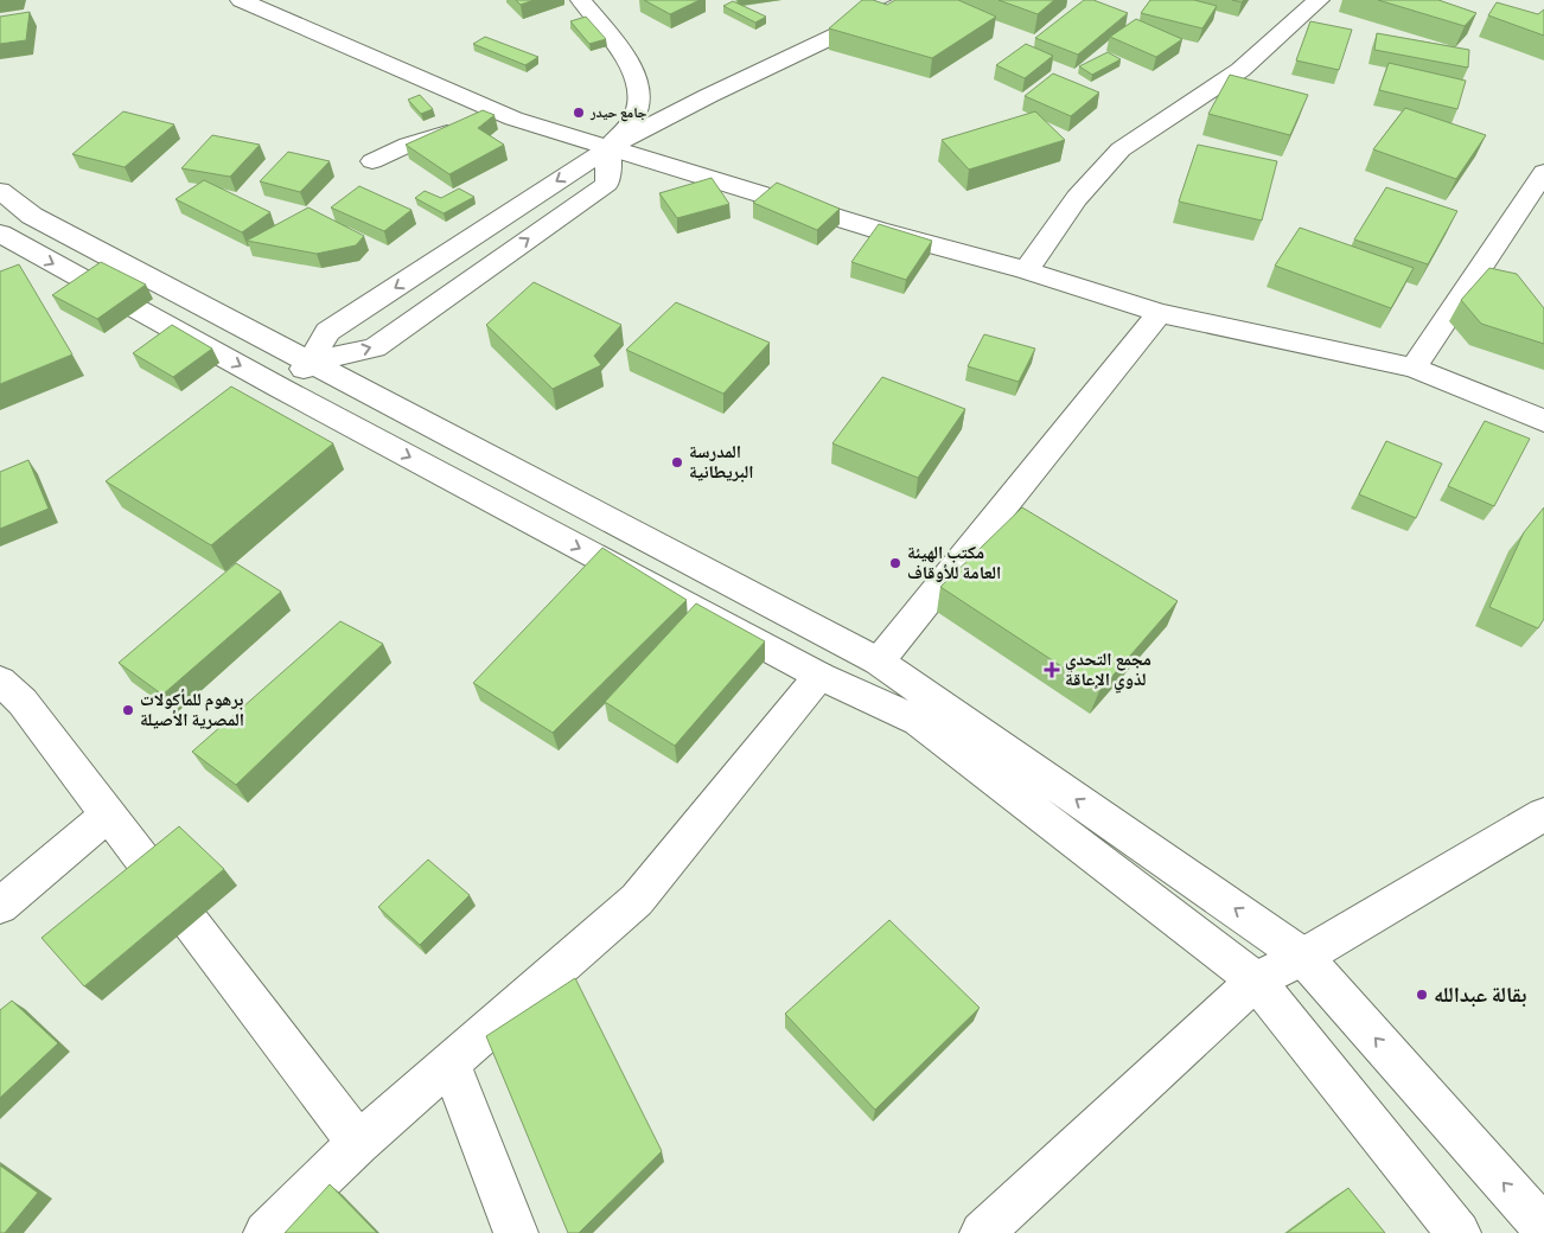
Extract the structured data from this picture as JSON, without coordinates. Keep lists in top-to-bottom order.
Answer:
{
  "places": {
    "other": [
      "جامع حيدر",
      "المدرسة البريطانية",
      "مكتب الهيئة العامة للأوقاف",
      "برهوم للمأكولات المصرية الأصيلة",
      "بقالة عبدالله"
    ],
    "health": ["مجمع التحدي لذوي الإعاقة"]
  }
}
